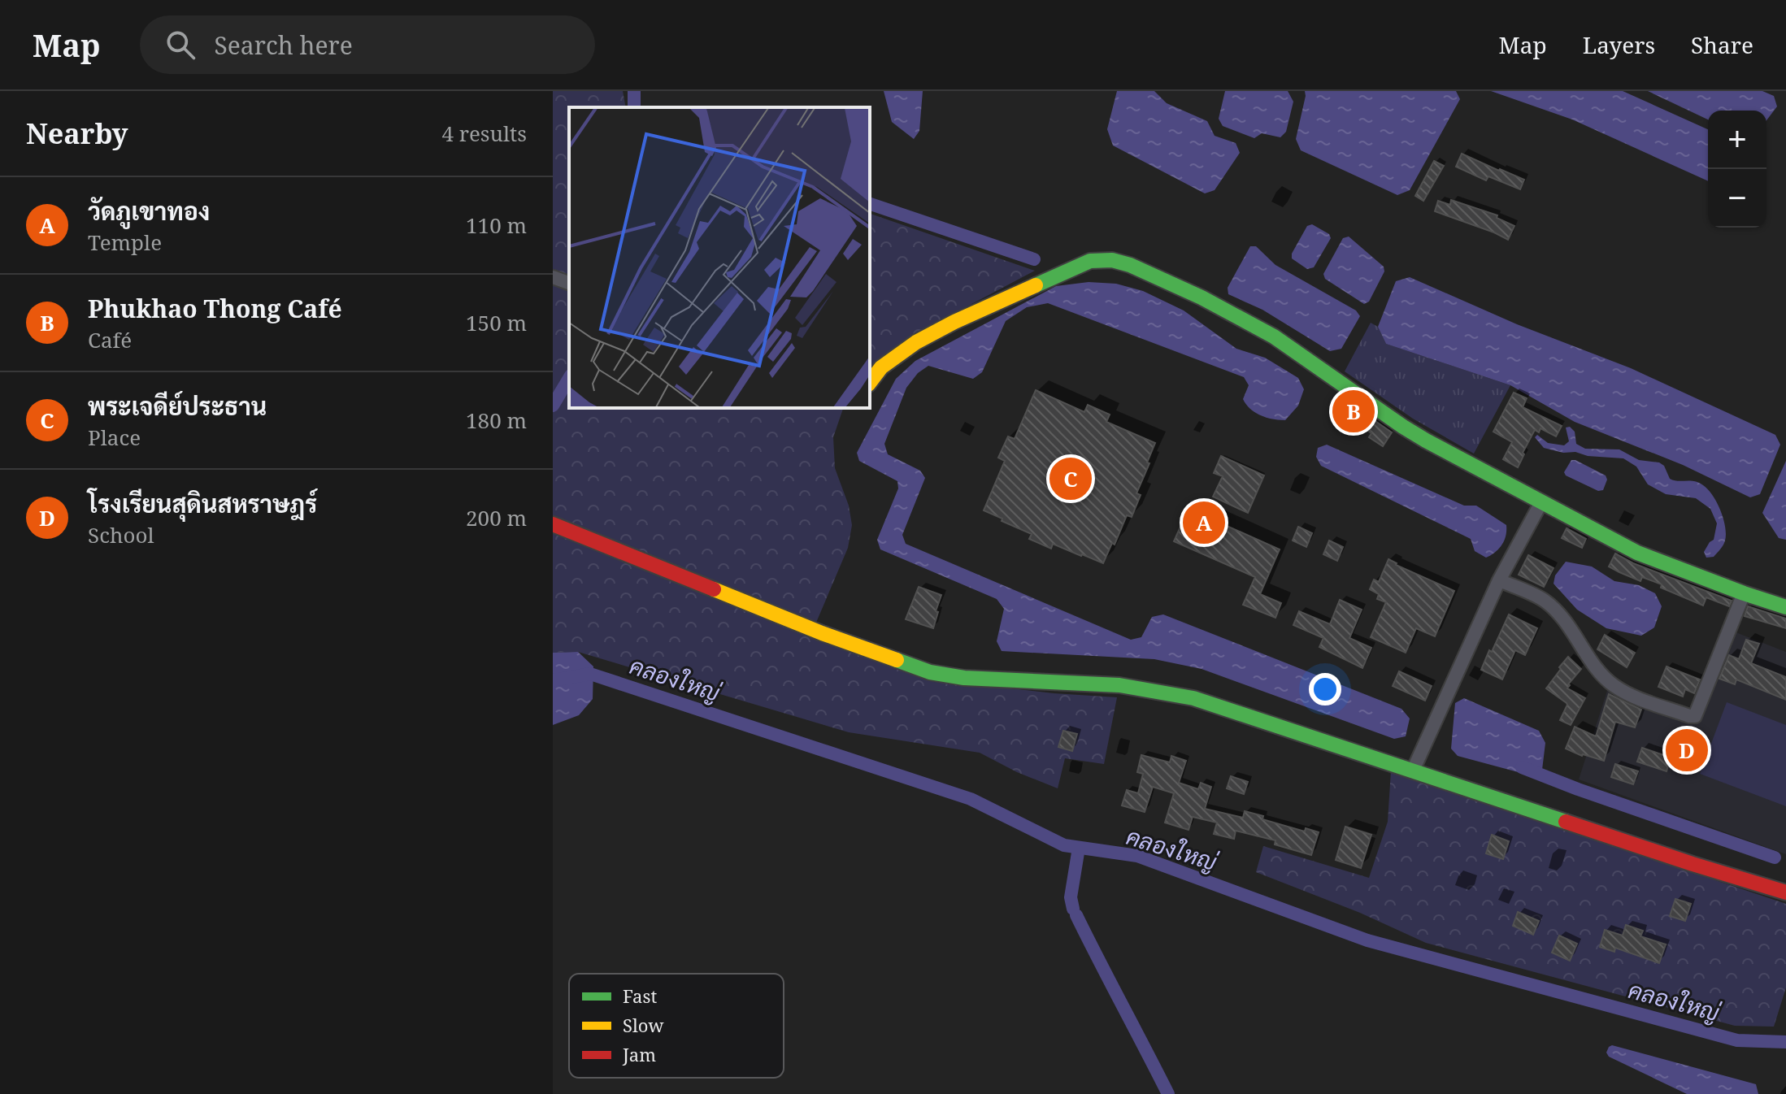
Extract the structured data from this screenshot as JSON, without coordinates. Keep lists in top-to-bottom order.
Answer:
{
  "water": ["คลองใหญ่"],
  "legend": ["Fast", "Slow", "Jam"],
  "page": {
    "header": "Map",
    "search": "Search here",
    "nav": ["Map", "Layers", "Share"],
    "heading": ["Nearby", "4 results"],
    "map_buttons": ["+", "−"],
    "list": [
      {
        "mark": "A",
        "name": "วัดภูเขาทอง",
        "note": "Temple",
        "value": "110 m"
      },
      {
        "mark": "B",
        "name": "Phukhao Thong Café",
        "note": "Café",
        "value": "150 m"
      },
      {
        "mark": "C",
        "name": "พระเจดีย์ประธาน",
        "note": "Place",
        "value": "180 m"
      },
      {
        "mark": "D",
        "name": "โรงเรียนสุดินสหราษฎร์",
        "note": "School",
        "value": "200 m"
      }
    ],
    "pins": [
      "B",
      "C",
      "A",
      "D"
    ]
  }
}
